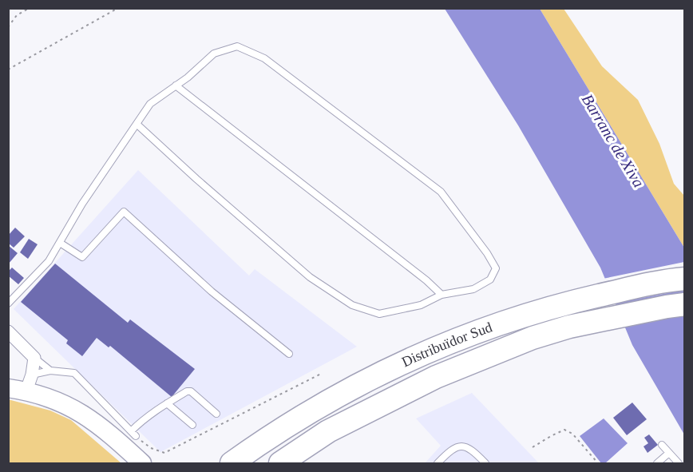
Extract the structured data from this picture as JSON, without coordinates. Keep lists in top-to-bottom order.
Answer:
{
  "streets": {
    "highway": ["Distribuïdor Sud"]
  },
  "water": ["Barranc de Xiva"]
}
